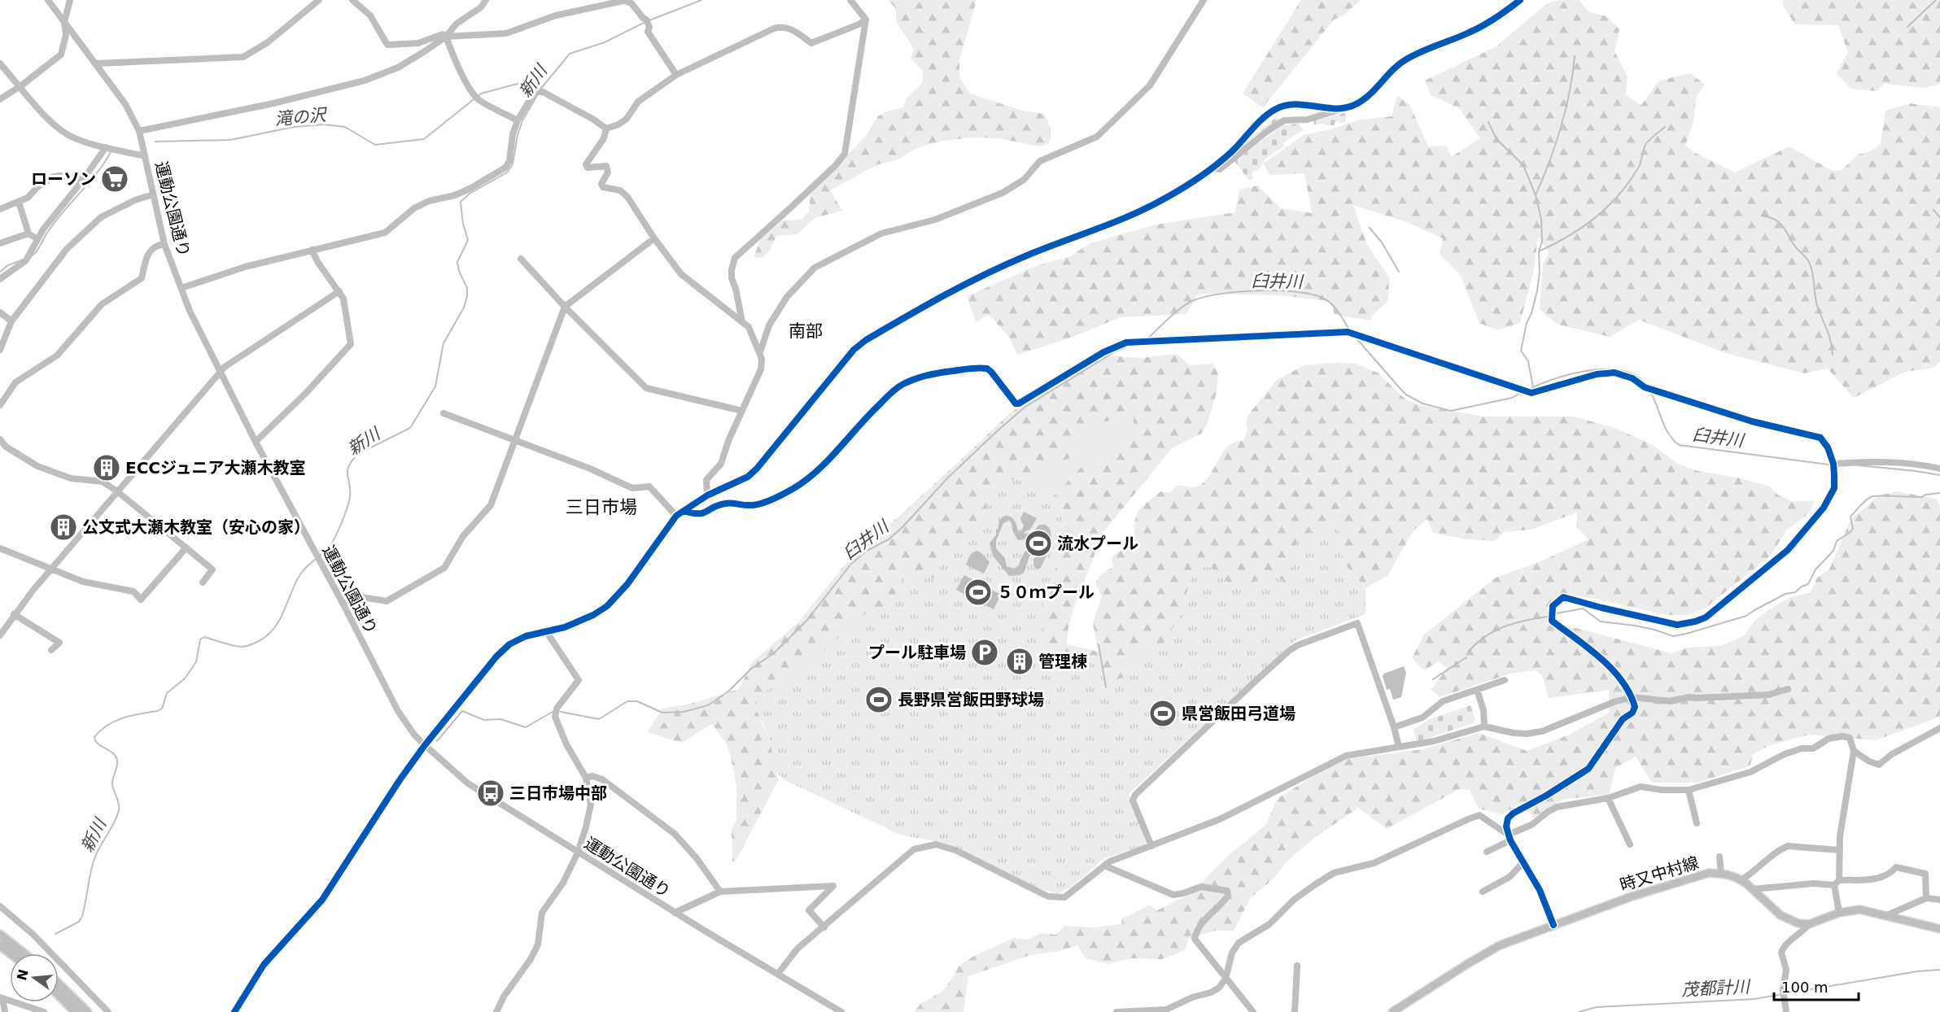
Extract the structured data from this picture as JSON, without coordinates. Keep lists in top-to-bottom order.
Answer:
{
  "streets": {
    "main road": ["時又中村線"],
    "street": ["運動公園通り"]
  },
  "districts": ["南部", "三日市場"],
  "water": [
    "新川",
    "滝の沢",
    "臼井川",
    "茂都計川"
  ],
  "places": {
    "supermarket": ["ローソン"],
    "building": ["ECCジュニア大瀬木教室", "公文式大瀬木教室（安心の家）", "管理棟"],
    "sports": [
      "流水プール",
      "５０ｍプール",
      "長野県営飯田野球場",
      "県営飯田弓道場"
    ],
    "parking": ["プール駐車場"],
    "bus stop": ["三日市場中部"]
  },
  "scale_bar": "100 m",
  "north": "left"
}
